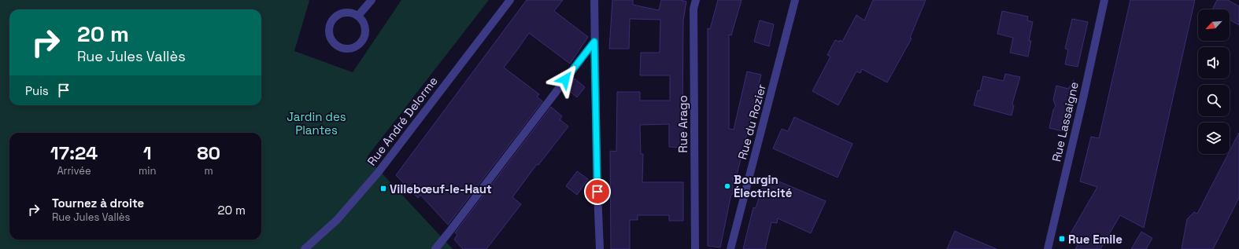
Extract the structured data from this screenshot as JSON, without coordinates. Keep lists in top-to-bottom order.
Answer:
{
  "streets": {
    "street": [
      "Rue André Delorme",
      "Rue du Rozier",
      "Rue Lassaigne",
      "Rue Arago"
    ]
  },
  "parks": ["Jardin des Plantes"],
  "places": {
    "other": ["Bourgin Électricité"],
    "transit": ["Villebœuf-le-Haut", "Rue Emile"]
  },
  "north": "bottom left",
  "page": {
    "turn": ["20 m", "Rue Jules Vallès"],
    "then": "Puis",
    "eta": [
      "17:24",
      "Arrivée",
      "1",
      "min",
      "80",
      "m"
    ],
    "list": [
      {
        "name": "Tournez à droite",
        "note": "Rue Jules Vallès",
        "value": "20 m"
      }
    ]
  }
}
